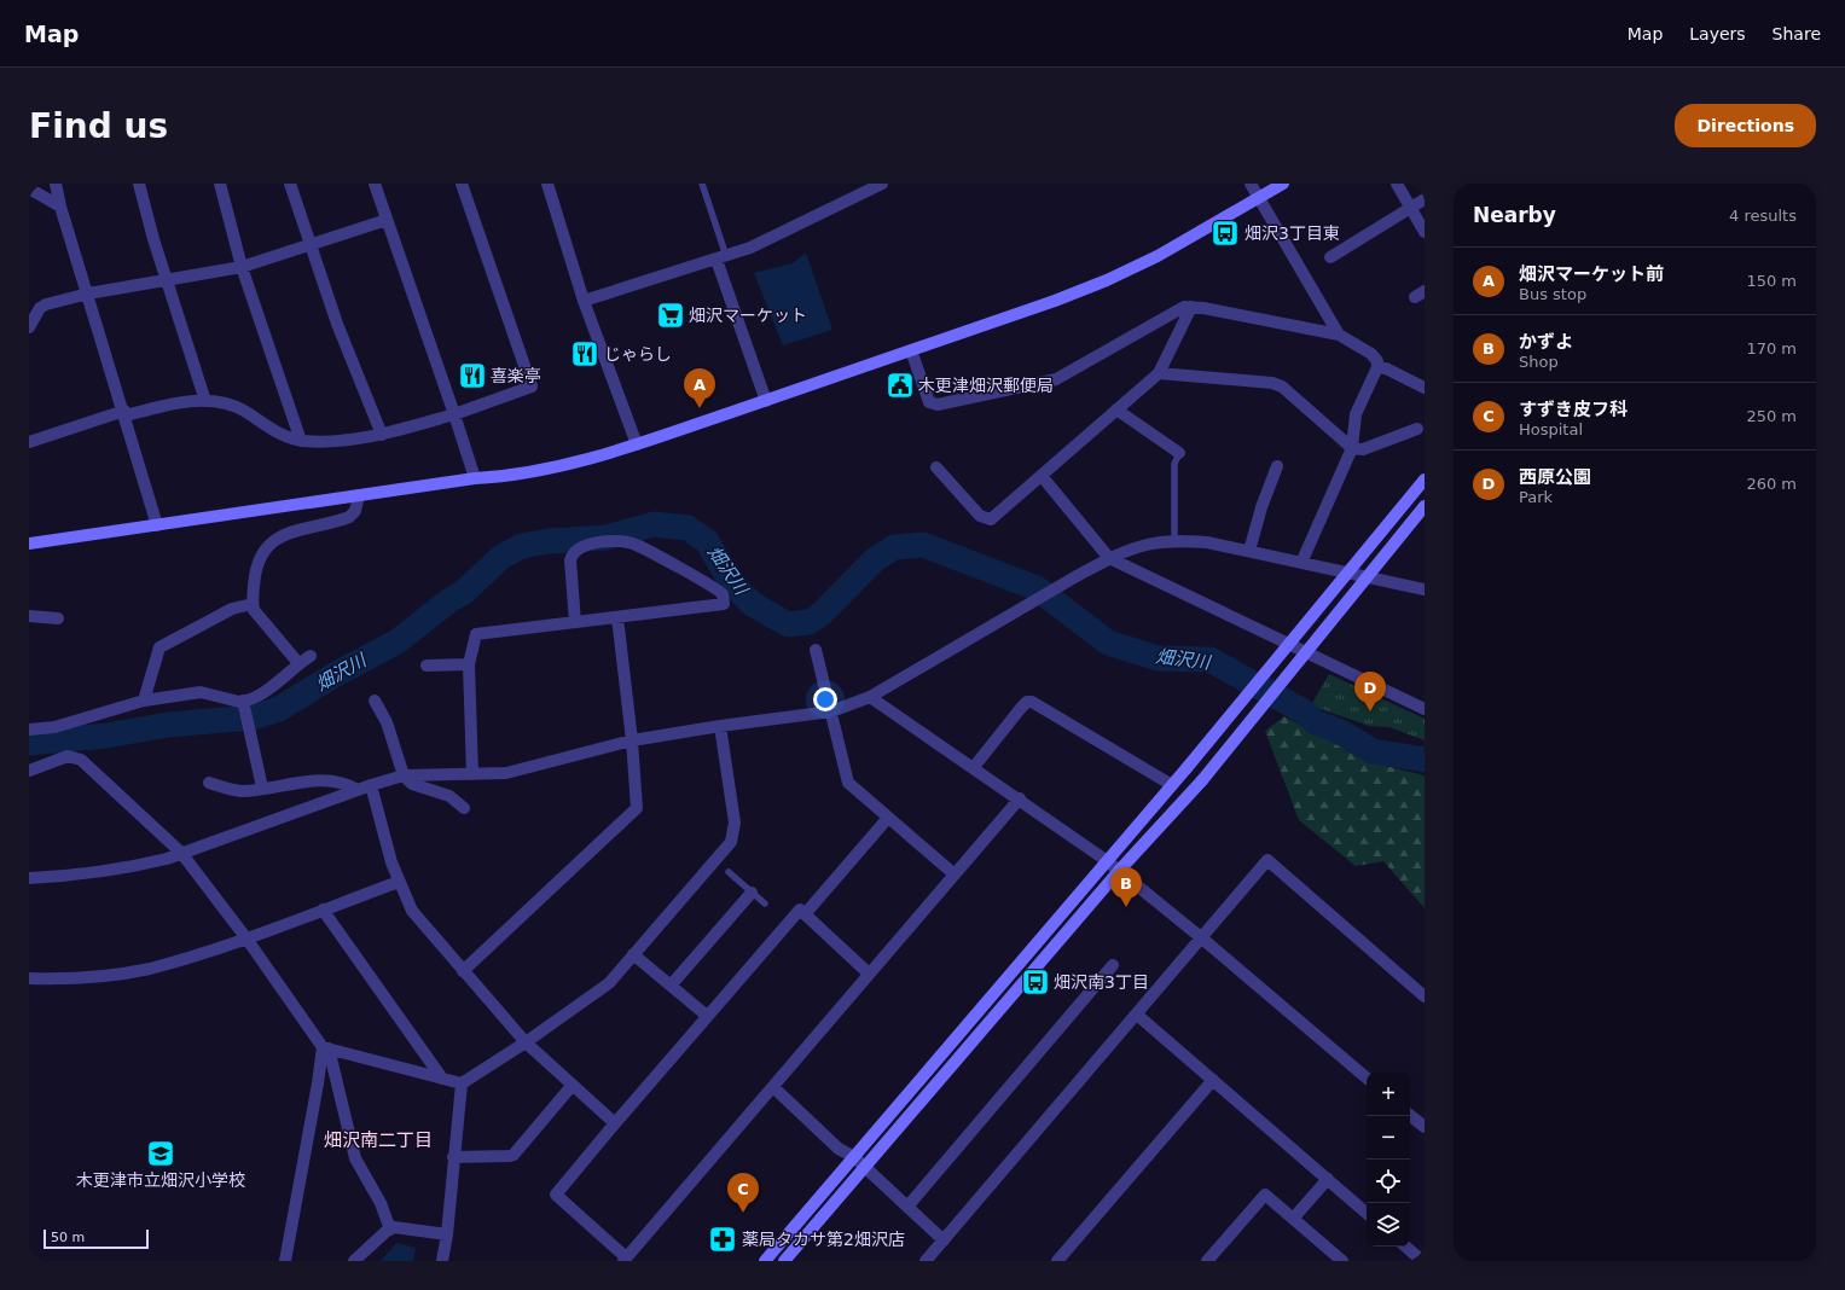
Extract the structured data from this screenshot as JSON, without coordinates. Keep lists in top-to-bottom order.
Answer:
{
  "districts": ["畑沢南二丁目"],
  "water": ["畑沢川"],
  "places": {
    "bus stop": ["畑沢3丁目東", "畑沢南3丁目"],
    "supermarket": ["畑沢マーケット"],
    "restaurant": ["じゃらし", "喜楽亭"],
    "public building": ["木更津畑沢郵便局"],
    "school or university": ["木更津市立畑沢小学校"],
    "pharmacy": ["薬局タカサ第2畑沢店"]
  },
  "scale_bar": "50 m",
  "page": {
    "header": "Map",
    "nav": ["Map", "Layers", "Share"],
    "buttons": "Directions",
    "title": "Find us",
    "heading": ["Nearby", "4 results"],
    "list": [
      {
        "mark": "A",
        "name": "畑沢マーケット前",
        "note": "Bus stop",
        "value": "150 m"
      },
      {
        "mark": "B",
        "name": "かずよ",
        "note": "Shop",
        "value": "170 m"
      },
      {
        "mark": "C",
        "name": "すずき皮フ科",
        "note": "Hospital",
        "value": "250 m"
      },
      {
        "mark": "D",
        "name": "西原公園",
        "note": "Park",
        "value": "260 m"
      }
    ],
    "pins": [
      "A",
      "D",
      "B",
      "C"
    ],
    "map_buttons": ["+", "−"],
    "scale": "50 m"
  }
}
